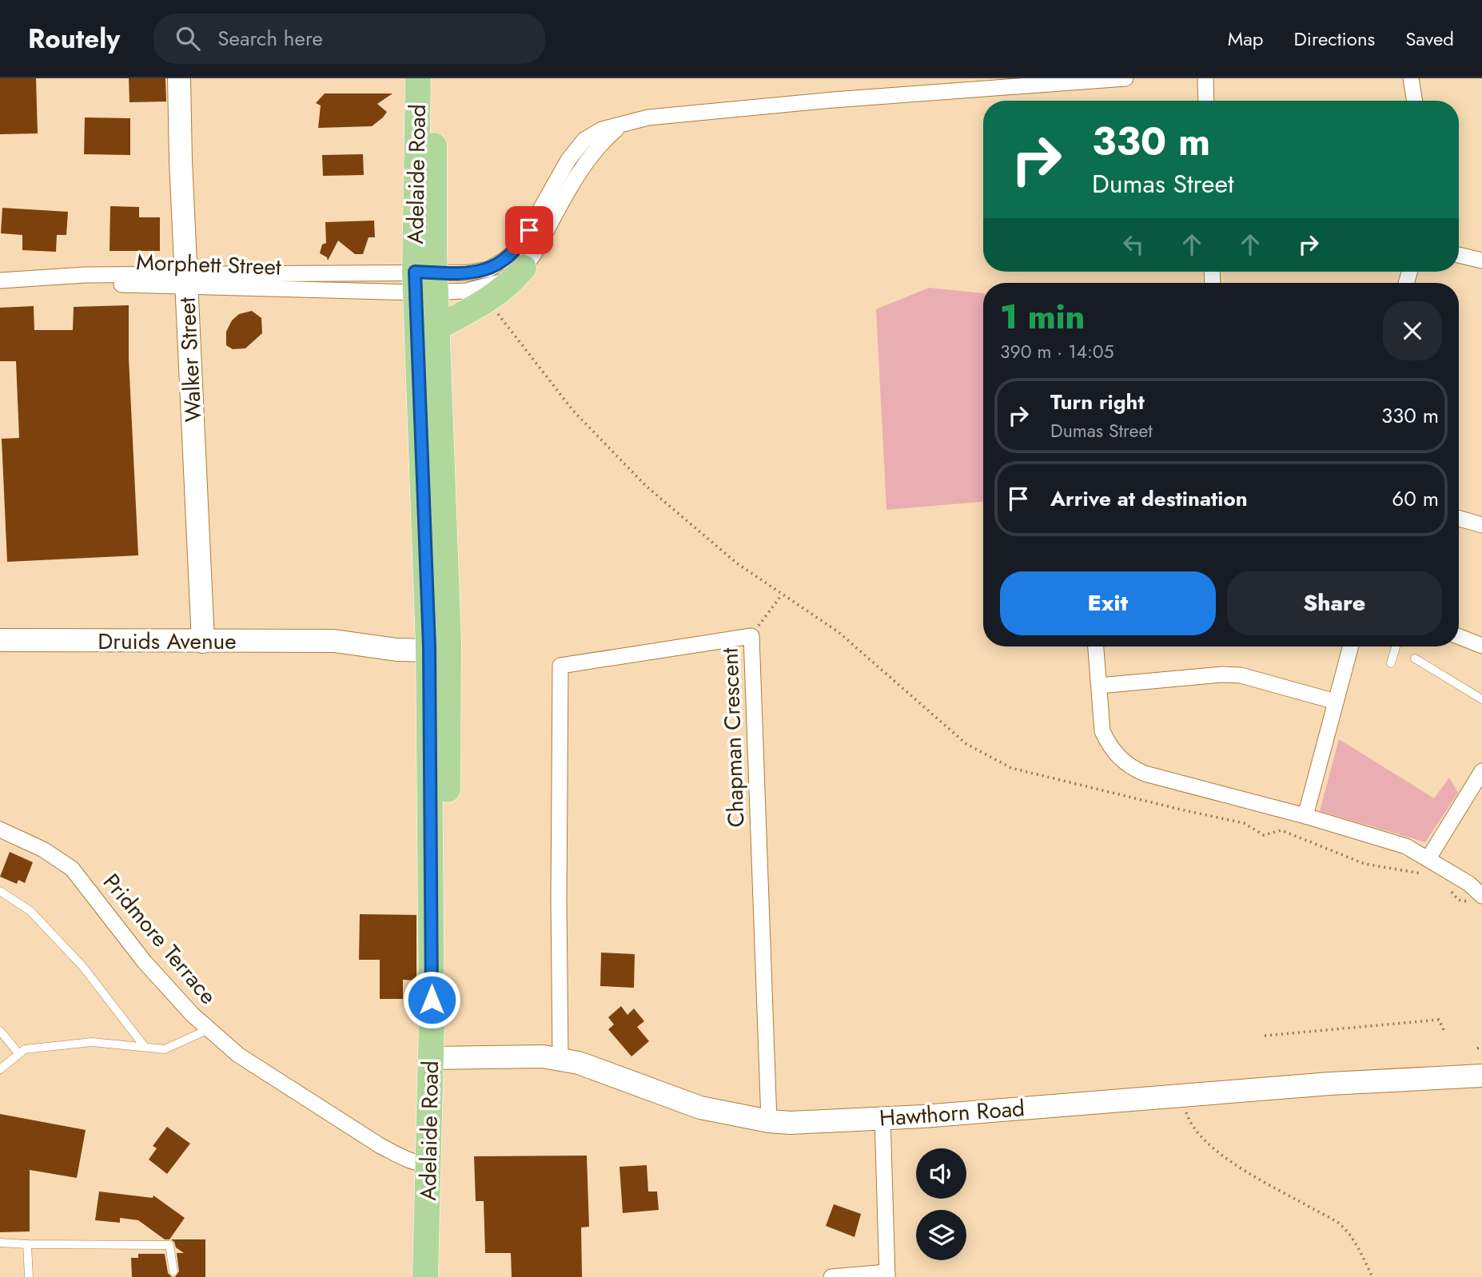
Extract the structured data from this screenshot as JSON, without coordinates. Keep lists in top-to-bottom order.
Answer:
{
  "streets": {
    "main road": ["Adelaide Road"],
    "street": [
      "Morphett Street",
      "Walker Street",
      "Druids Avenue",
      "Chapman Crescent",
      "Pridmore Terrace",
      "Hawthorn Road"
    ]
  },
  "crossings": [
    ["Adelaide Road", "Morphett Street"],
    ["Adelaide Road", "Druids Avenue"],
    ["Adelaide Road", "Pridmore Terrace"],
    ["Adelaide Road", "Hawthorn Road"],
    ["Morphett Street", "Walker Street"],
    ["Walker Street", "Druids Avenue"],
    ["Chapman Crescent", "Hawthorn Road"]
  ],
  "page": {
    "header": "Routely",
    "search": "Search here",
    "nav": ["Map", "Directions", "Saved"],
    "turn": ["330 m", "Dumas Street"],
    "heading": ["1 min", "390 m · 14:05"],
    "list": [
      {
        "name": "Turn right",
        "note": "Dumas Street",
        "value": "330 m"
      },
      {
        "name": "Arrive at destination",
        "value": "60 m"
      }
    ],
    "buttons": ["Exit", "Share"]
  }
}
